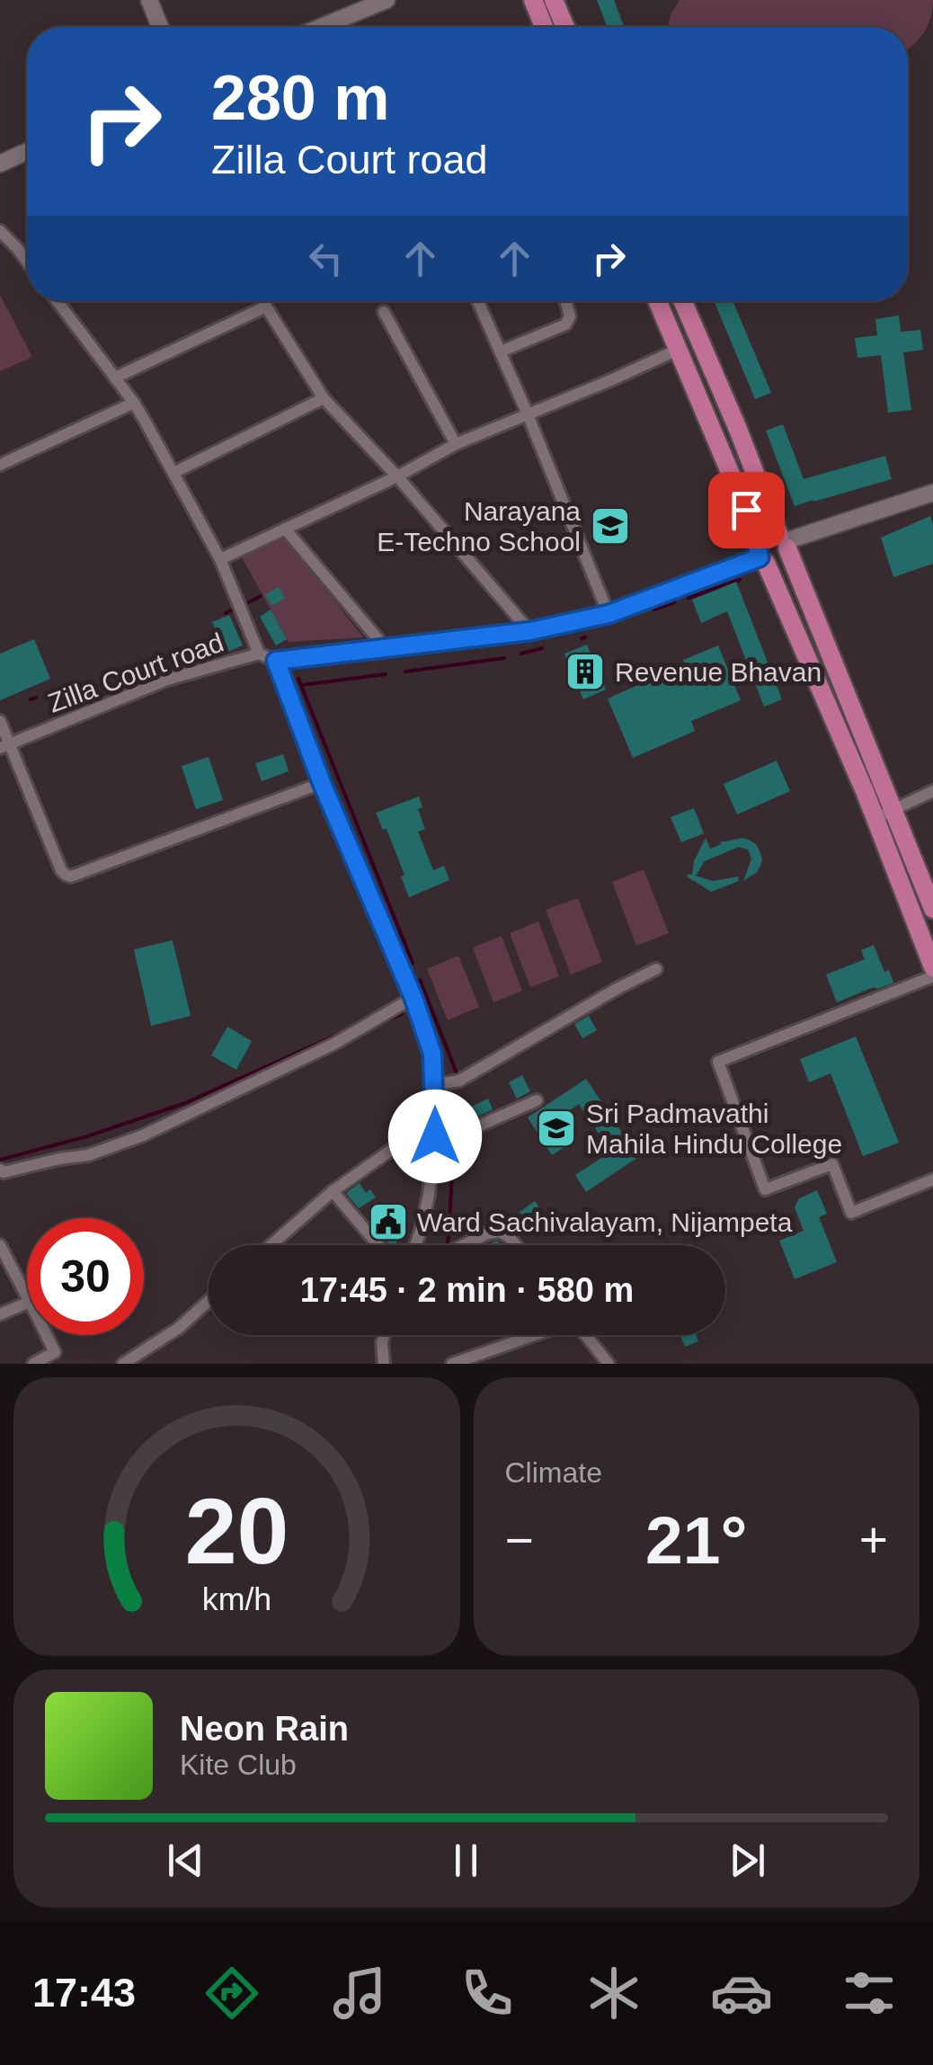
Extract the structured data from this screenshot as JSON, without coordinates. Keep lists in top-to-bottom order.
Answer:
{
  "streets": {
    "street": ["Zilla Court road"]
  },
  "places": {
    "school or university": ["Narayana E-Techno School", "Sri Padmavathi Mahila Hindu College"],
    "building": ["Revenue Bhavan"],
    "public building": ["Ward Sachivalayam, Nijampeta"]
  },
  "page": {
    "turn": ["280 m", "Zilla Court road"],
    "limit": "30",
    "trip": "17:45 · 2 min · 580 m",
    "tile": "Climate",
    "heat": ["−", "21°", "+"],
    "song": ["Neon Rain", "Kite Club"],
    "tabs": "17:43",
    "gauge": ["20", "km/h"]
  }
}
